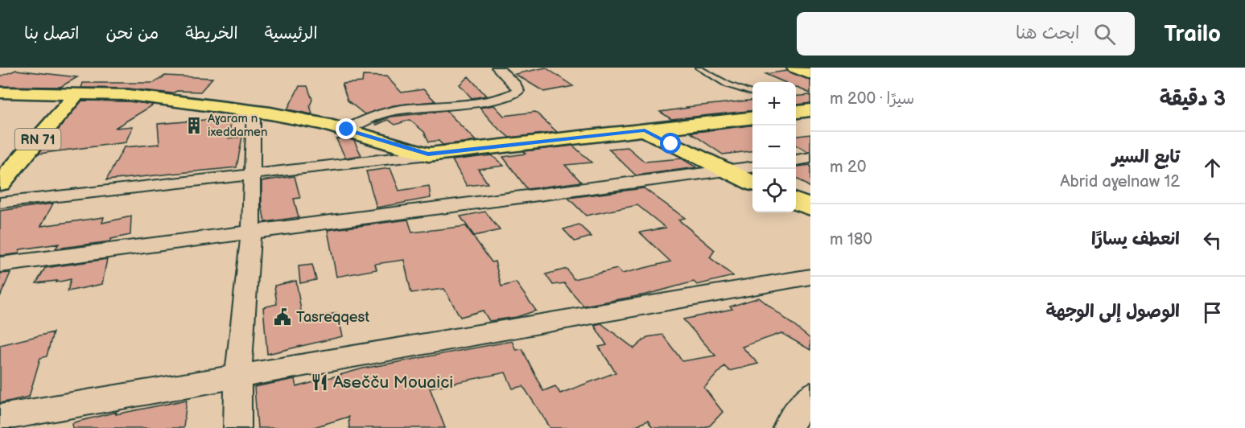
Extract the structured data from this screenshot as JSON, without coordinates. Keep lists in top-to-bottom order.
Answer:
{
  "streets": {
    "main road": ["RN 71"]
  },
  "places": {
    "building": ["Aɣaram n ixeddamen"],
    "public building": ["Tasreqqest"],
    "restaurant": ["Asečču Mouaici"]
  },
  "page": {
    "header": "Trailo",
    "search": "ابحث هنا",
    "nav": [
      "الرئيسية",
      "الخريطة",
      "من نحن",
      "اتصل بنا"
    ],
    "heading": ["3 دقيقة", "سيرًا · 200 m"],
    "map_buttons": ["+", "−"],
    "list": [
      ["تابع السير", "Abrid aɣelnaw 12", "20 m"],
      ["انعطف يسارًا", "180 m"],
      "الوصول إلى الوجهة"
    ]
  }
}
